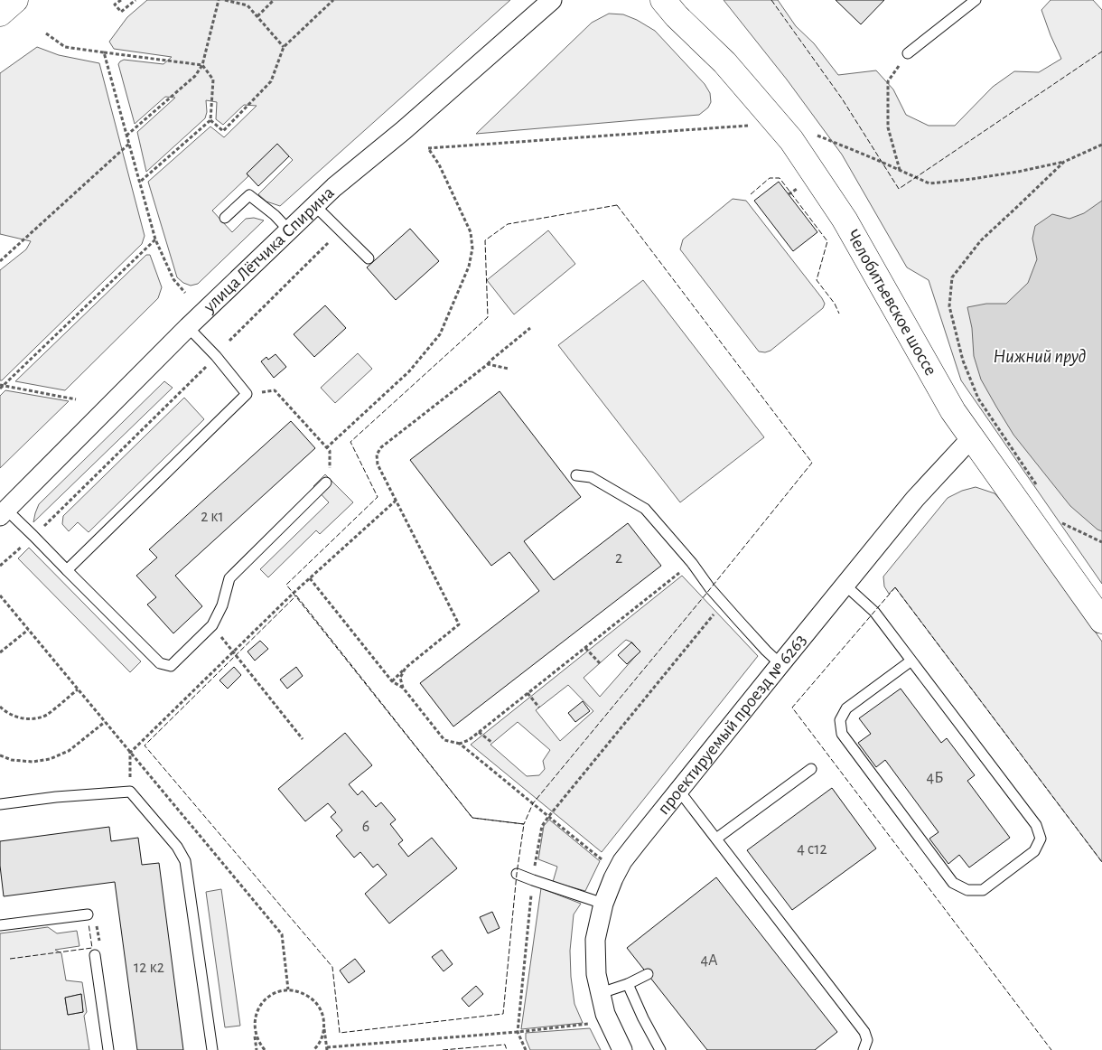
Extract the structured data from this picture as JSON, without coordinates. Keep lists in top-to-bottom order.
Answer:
{
  "streets": {
    "street": ["улица Лётчика Спирина", "Челобитьевское шоссе", "проектируемый проезд № 6263"]
  },
  "crossings": [
    ["Челобитьевское шоссе", "проектируемый проезд № 6263"]
  ],
  "water": ["Нижний пруд"],
  "house_numbers": [
    "2 к1",
    "2",
    "4Б",
    "6",
    "4 с12",
    "4А",
    "12 к2"
  ]
}
